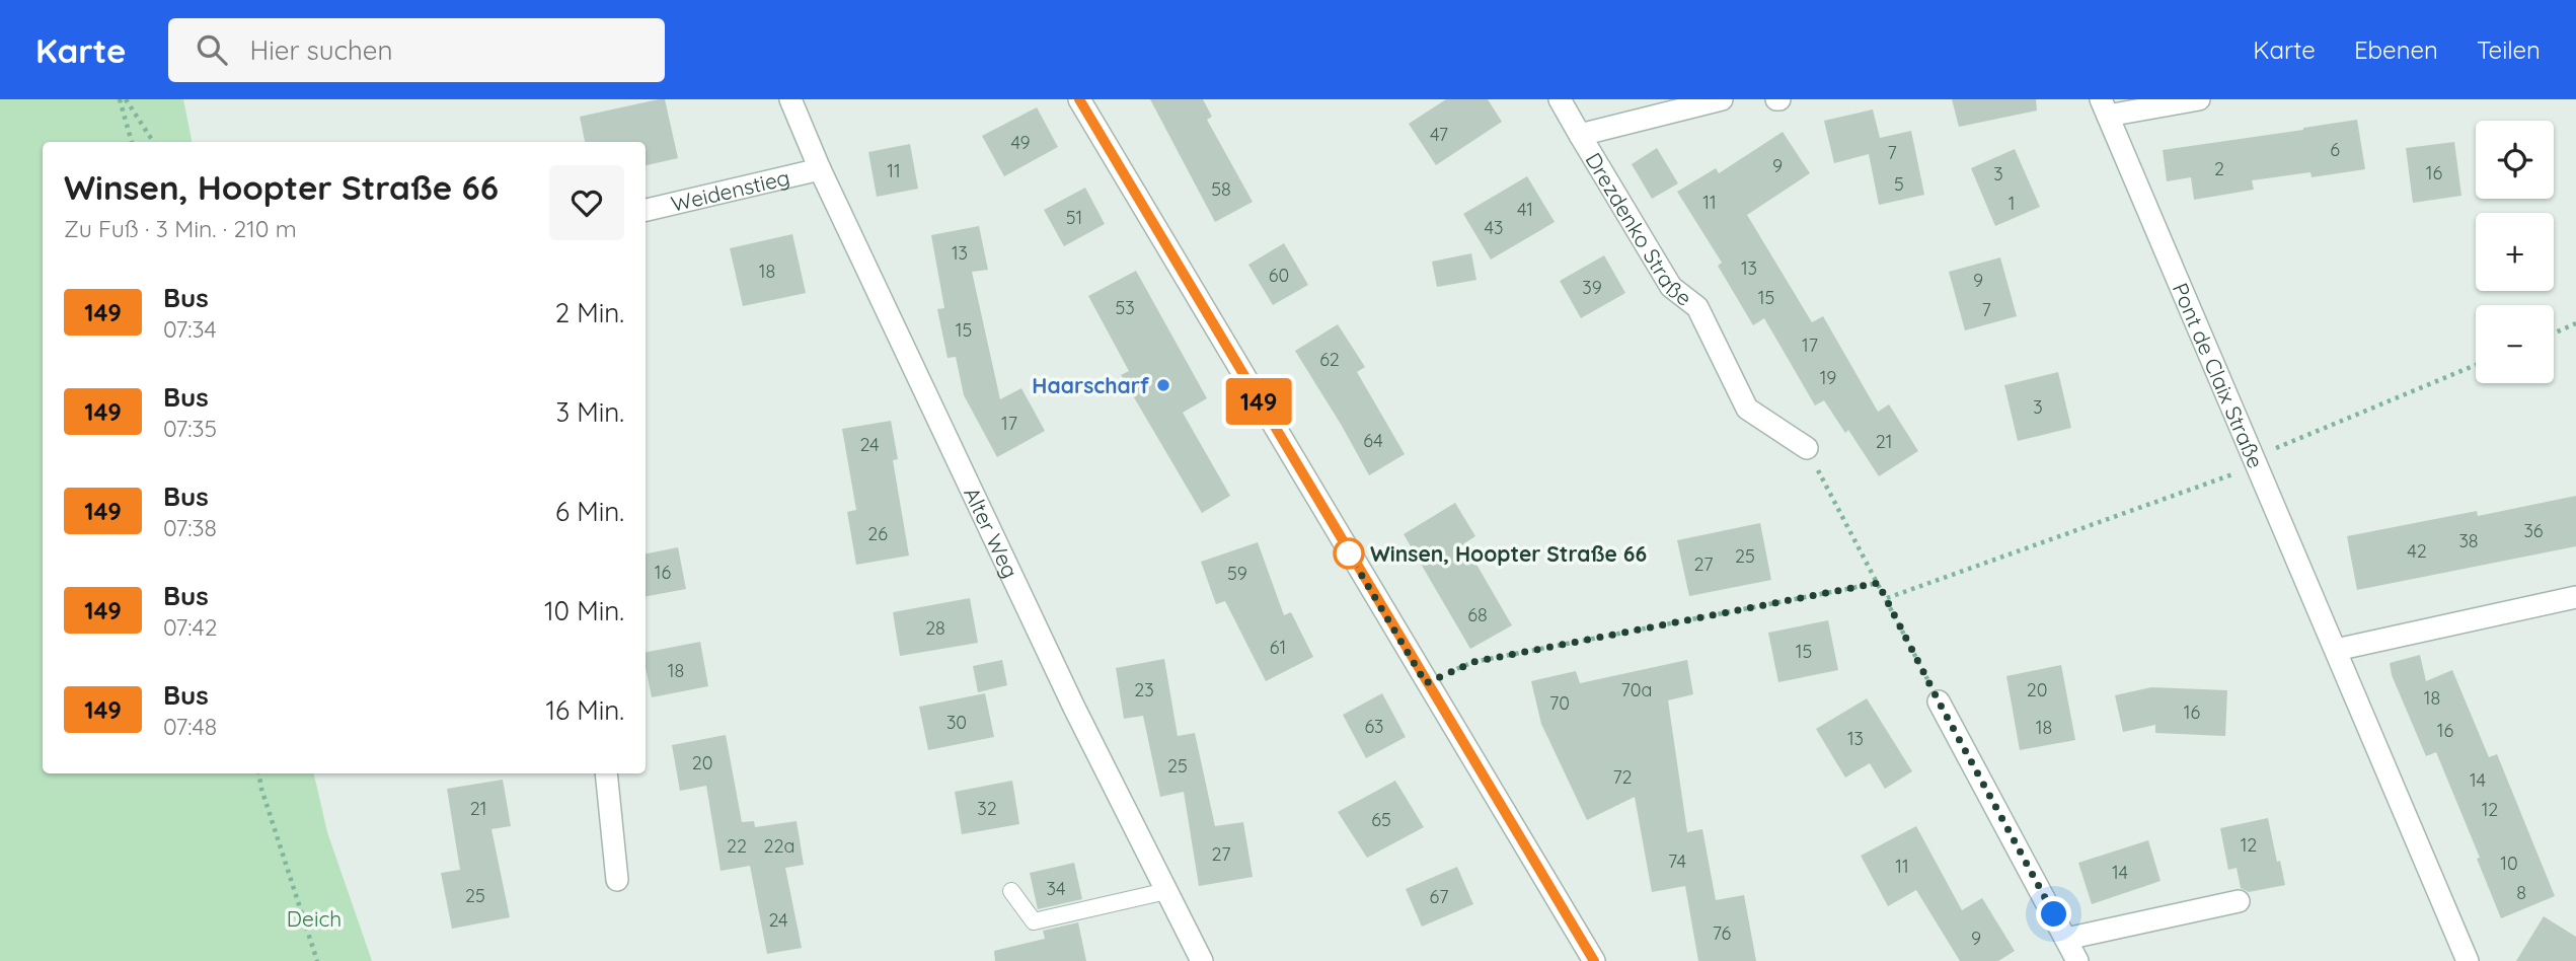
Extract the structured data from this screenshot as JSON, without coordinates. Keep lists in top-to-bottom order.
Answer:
{
  "streets": {
    "street": [
      "Weidenstieg",
      "Drezdenko Straße",
      "Pont de Claix Straße",
      "Alter Weg"
    ]
  },
  "crossings": [
    ["Weidenstieg", "Alter Weg"]
  ],
  "parks": ["Deich"],
  "places": ["Haarscharf", "Winsen, Hoopter Straße 66"],
  "lines": ["bus line 149"],
  "house_numbers": [
    "47",
    "49",
    "6",
    "7",
    "9",
    "2",
    "11",
    "16",
    "3",
    "5",
    "58",
    "11",
    "1",
    "41",
    "51",
    "43",
    "13",
    "13",
    "18",
    "60",
    "9",
    "39",
    "15",
    "53",
    "7",
    "15",
    "17",
    "62",
    "19",
    "3",
    "17",
    "64",
    "21",
    "24",
    "36",
    "26",
    "38",
    "42",
    "25",
    "27",
    "16",
    "59",
    "68",
    "28",
    "61",
    "15",
    "18",
    "23",
    "70a",
    "20",
    "18",
    "70",
    "16",
    "30",
    "63",
    "18",
    "16",
    "13",
    "20",
    "25",
    "72",
    "14",
    "21",
    "32",
    "12",
    "65",
    "12",
    "22",
    "22a",
    "27",
    "74",
    "10",
    "11",
    "14",
    "34",
    "8",
    "25",
    "67",
    "24",
    "76",
    "9"
  ],
  "page": {
    "header": "Karte",
    "search": "Hier suchen",
    "nav": ["Karte", "Ebenen", "Teilen"],
    "on_map": "149",
    "map_buttons": ["+", "−"],
    "heading": ["Winsen, Hoopter Straße 66", "Zu Fuß · 3 Min. · 210 m"],
    "list": [
      {
        "mark": "149",
        "name": "Bus",
        "note": "07:34",
        "value": "2 Min."
      },
      {
        "mark": "149",
        "name": "Bus",
        "note": "07:35",
        "value": "3 Min."
      },
      {
        "mark": "149",
        "name": "Bus",
        "note": "07:38",
        "value": "6 Min."
      },
      {
        "mark": "149",
        "name": "Bus",
        "note": "07:42",
        "value": "10 Min."
      },
      {
        "mark": "149",
        "name": "Bus",
        "note": "07:48",
        "value": "16 Min."
      }
    ]
  }
}
